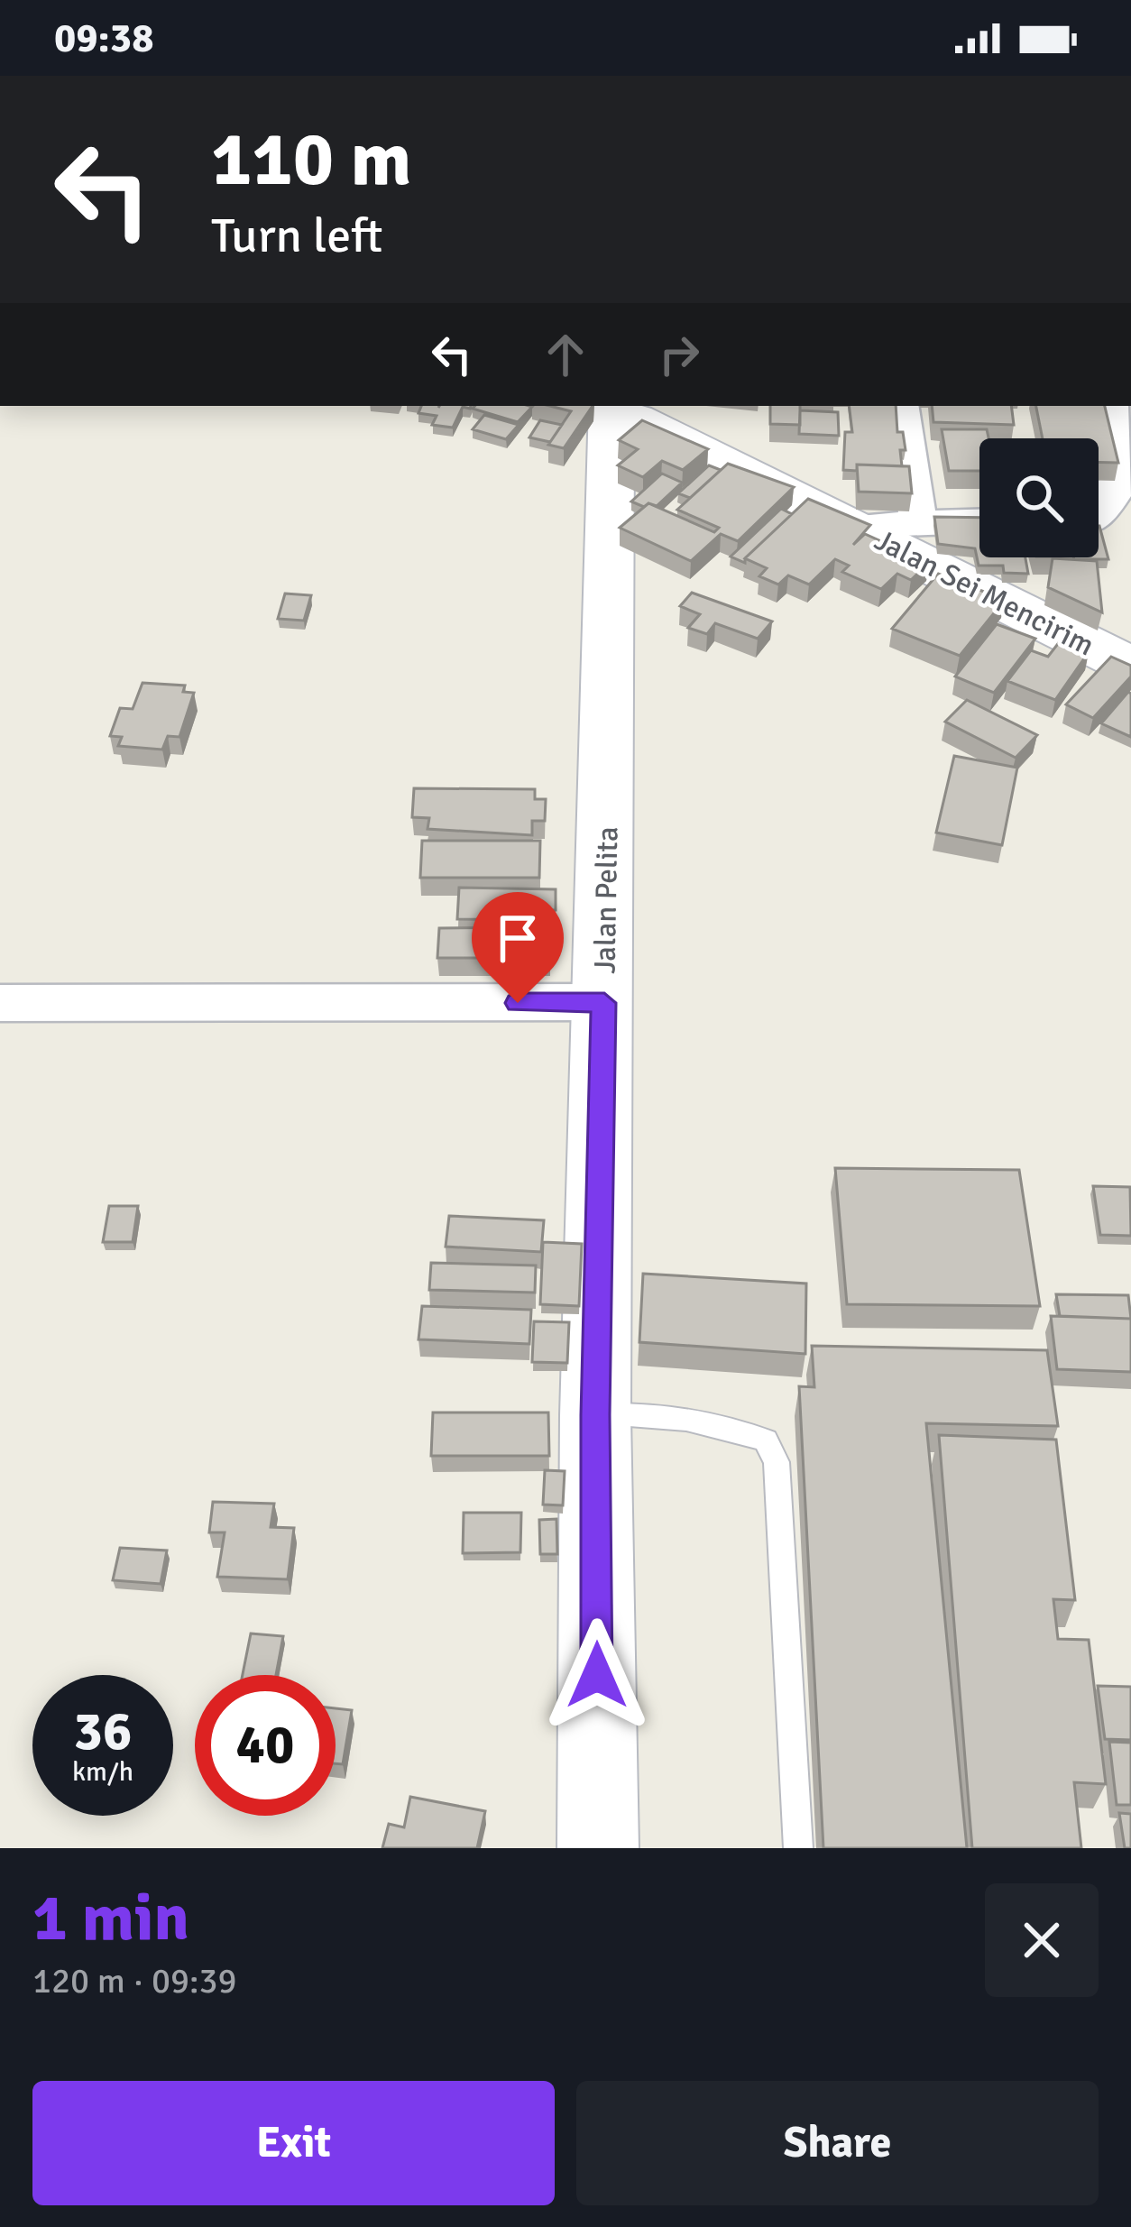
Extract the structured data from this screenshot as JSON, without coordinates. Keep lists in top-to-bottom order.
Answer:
{
  "streets": {
    "street": ["Jalan Sei Mencirim", "Jalan Pelita"]
  },
  "page": {
    "status": "09:38",
    "turn": ["110 m", "Turn left"],
    "speed": "36 km/h",
    "limit": "40",
    "heading": ["1 min", "120 m · 09:39"],
    "buttons": ["Exit", "Share"]
  }
}
